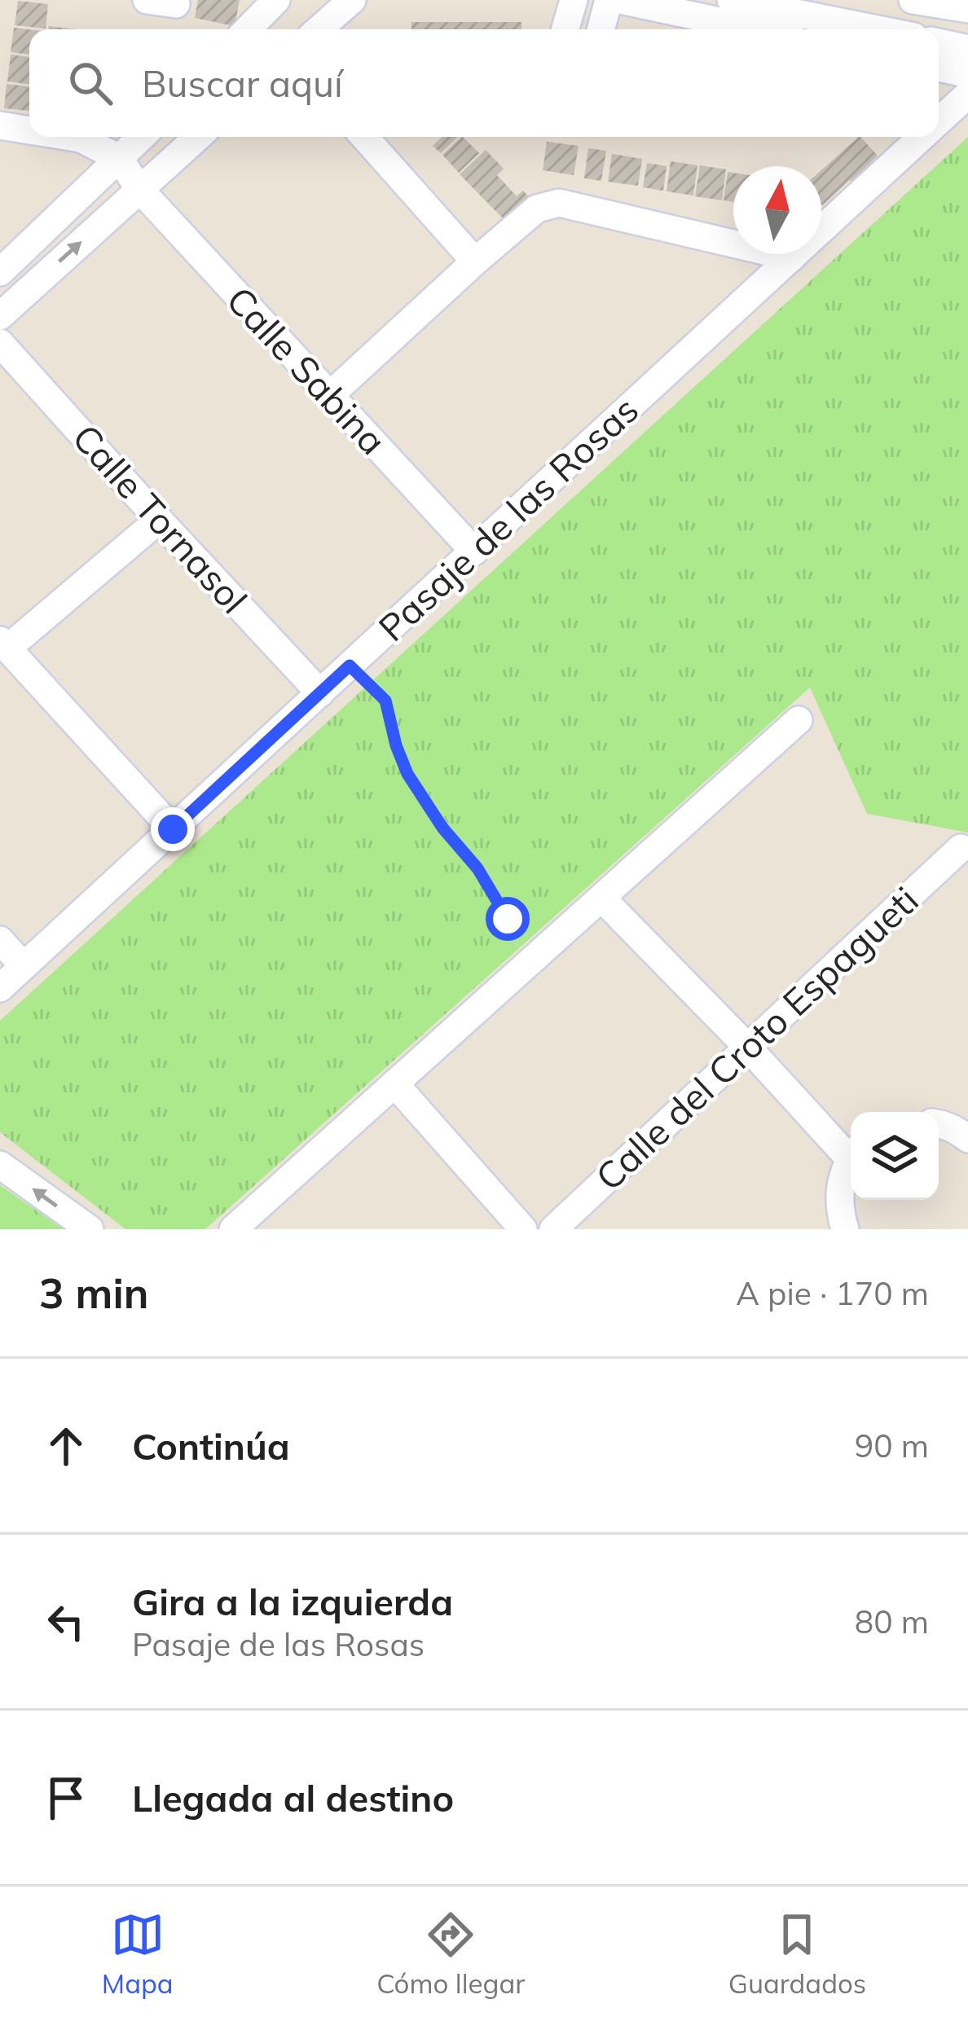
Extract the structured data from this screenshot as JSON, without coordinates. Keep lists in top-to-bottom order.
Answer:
{
  "streets": {
    "street": [
      "Calle Sabina",
      "Calle Tornasol",
      "Pasaje de las Rosas",
      "Calle del Croto Espagueti"
    ]
  },
  "crossings": [
    ["Calle Sabina", "Pasaje de las Rosas"],
    ["Calle Tornasol", "Pasaje de las Rosas"]
  ],
  "north": "top",
  "page": {
    "search": "Buscar aquí",
    "heading": ["3 min", "A pie · 170 m"],
    "list": [
      ["Continúa", "90 m"],
      ["Gira a la izquierda", "Pasaje de las Rosas", "80 m"],
      "Llegada al destino"
    ],
    "nav": ["Mapa", "Cómo llegar", "Guardados"]
  }
}
